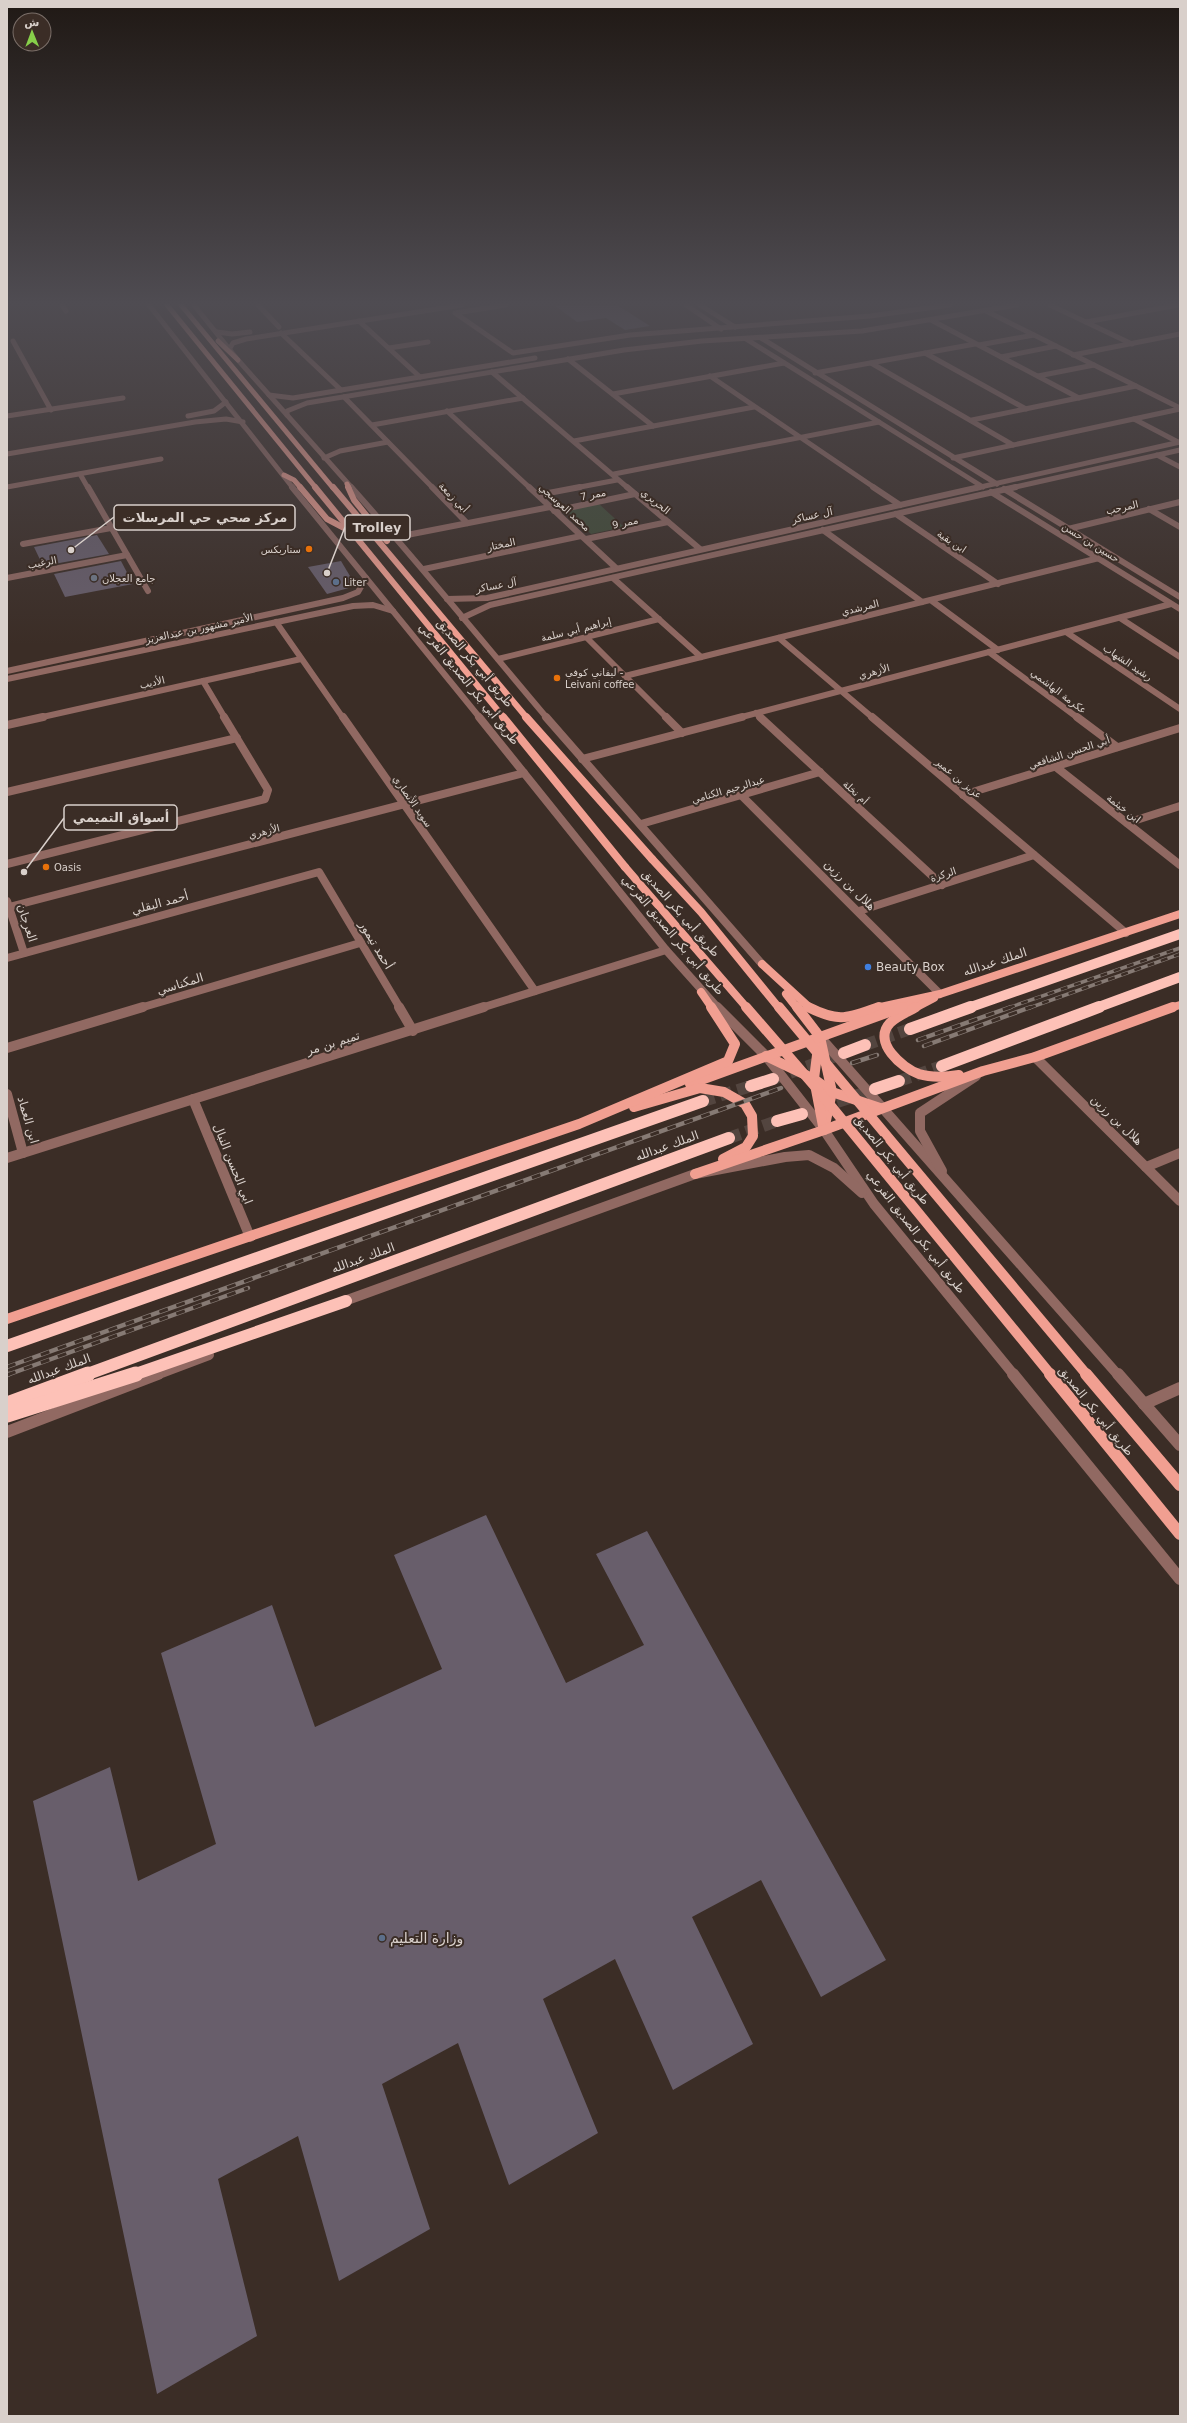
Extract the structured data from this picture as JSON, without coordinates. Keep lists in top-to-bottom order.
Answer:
{
  "streets": {
    "highway": ["الملك عبدالله"],
    "main road": ["طريق أبي بكر الصديق"],
    "street": [
      "ممر 7",
      "أبي زمعة",
      "الحريري",
      "محمد العوسجي",
      "المرحب",
      "آل عساكر",
      "ممر 9",
      "ابن بقية",
      "حسين بن حسن",
      "المختار",
      "الرغيب",
      "المرشدي",
      "الأمير مشهور بن عبدالعزيز",
      "إبراهيم أبي سلمة",
      "رشيد الشهاب",
      "الأزهري",
      "الأديب",
      "طريق أبي بكر الصديق الفرعي",
      "عكرمة الهاشمي",
      "أبي الحسن الشافعي",
      "عزيز بن عمير",
      "عبدالرحيم الكتامي",
      "أم نخلة",
      "سويد الأنصاري",
      "ابن خيثمة",
      "الركزة",
      "هلال بن رزين",
      "أحمد البقلي",
      "العرجان",
      "أحمد تيمور",
      "المكناسي",
      "تميم بن مر",
      "ابن العماد",
      "ابي الحسن النبال"
    ]
  },
  "crossings": [
    ["ممر 7", "أبي زمعة"],
    ["ممر 7", "الحريري"],
    ["ممر 7", "محمد العوسجي"],
    ["الحريري", "آل عساكر"],
    ["الحريري", "ممر 9"],
    ["محمد العوسجي", "آل عساكر"],
    ["محمد العوسجي", "ممر 9"],
    ["محمد العوسجي", "المختار"],
    ["المرحب", "حسين بن حسن"],
    ["آل عساكر", "ابن بقية"],
    ["آل عساكر", "حسين بن حسن"],
    ["ممر 9", "المختار"],
    ["ابن بقية", "المرشدي"],
    ["حسين بن حسن", "المرشدي"],
    ["حسين بن حسن", "الأزهري"],
    ["المرشدي", "عزيز بن عمير"],
    ["الأمير مشهور بن عبدالعزيز", "طريق أبي بكر الصديق الفرعي"],
    ["الأمير مشهور بن عبدالعزيز", "سويد الأنصاري"],
    ["رشيد الشهاب", "الأزهري"],
    ["الأزهري", "طريق أبي بكر الصديق الفرعي"],
    ["الأزهري", "عكرمة الهاشمي"],
    ["الأزهري", "عزيز بن عمير"],
    ["الأزهري", "أم نخلة"],
    ["الأزهري", "سويد الأنصاري"],
    ["الأزهري", "العرجان"],
    ["الأديب", "سويد الأنصاري"],
    ["طريق أبي بكر الصديق الفرعي", "تميم بن مر"],
    ["عكرمة الهاشمي", "أبي الحسن الشافعي"],
    ["أبي الحسن الشافعي", "عزيز بن عمير"],
    ["أبي الحسن الشافعي", "ابن خيثمة"],
    ["عزيز بن عمير", "الركزة"],
    ["عزيز بن عمير", "الملك عبدالله"],
    ["عبدالرحيم الكتامي", "أم نخلة"],
    ["عبدالرحيم الكتامي", "هلال بن رزين"],
    ["أم نخلة", "الركزة"],
    ["سويد الأنصاري", "تميم بن مر"],
    ["الركزة", "هلال بن رزين"],
    ["هلال بن رزين", "الملك عبدالله"],
    ["أحمد البقلي", "العرجان"],
    ["أحمد البقلي", "أحمد تيمور"],
    ["أحمد تيمور", "المكناسي"],
    ["أحمد تيمور", "تميم بن مر"],
    ["تميم بن مر", "ابن العماد"],
    ["تميم بن مر", "ابي الحسن النبال"]
  ],
  "places": [
    "ستاربكس",
    "مركز صحي حي المرسلات",
    "Trolley",
    "جامع العجلان",
    "Liter",
    "ليفاني كوفي - Leivani coffee",
    "Oasis",
    "أسواق التميمي",
    "Beauty Box",
    "وزارة التعليم"
  ],
  "north": "top"
}
